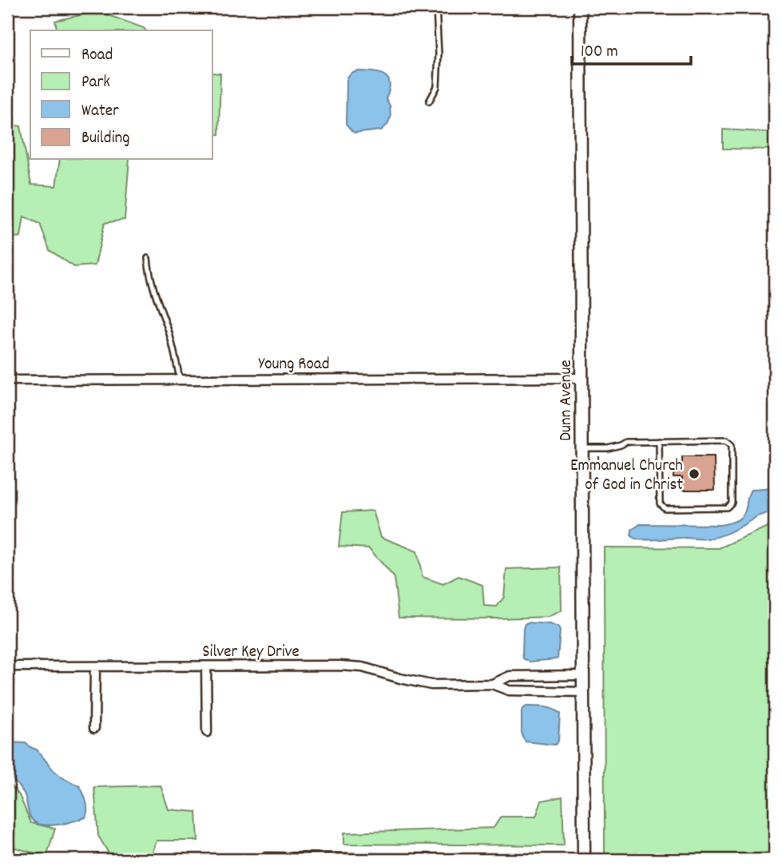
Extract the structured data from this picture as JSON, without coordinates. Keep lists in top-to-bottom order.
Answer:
{
  "streets": {
    "main road": ["Dunn Avenue"],
    "street": ["Young Road", "Silver Key Drive"]
  },
  "crossings": [
    ["Young Road", "Dunn Avenue"],
    ["Dunn Avenue", "Silver Key Drive"]
  ],
  "places": ["Emmanuel Church of God in Christ"],
  "legend": [
    "Road",
    "Park",
    "Water",
    "Building"
  ],
  "scale_bar": "100 m"
}
